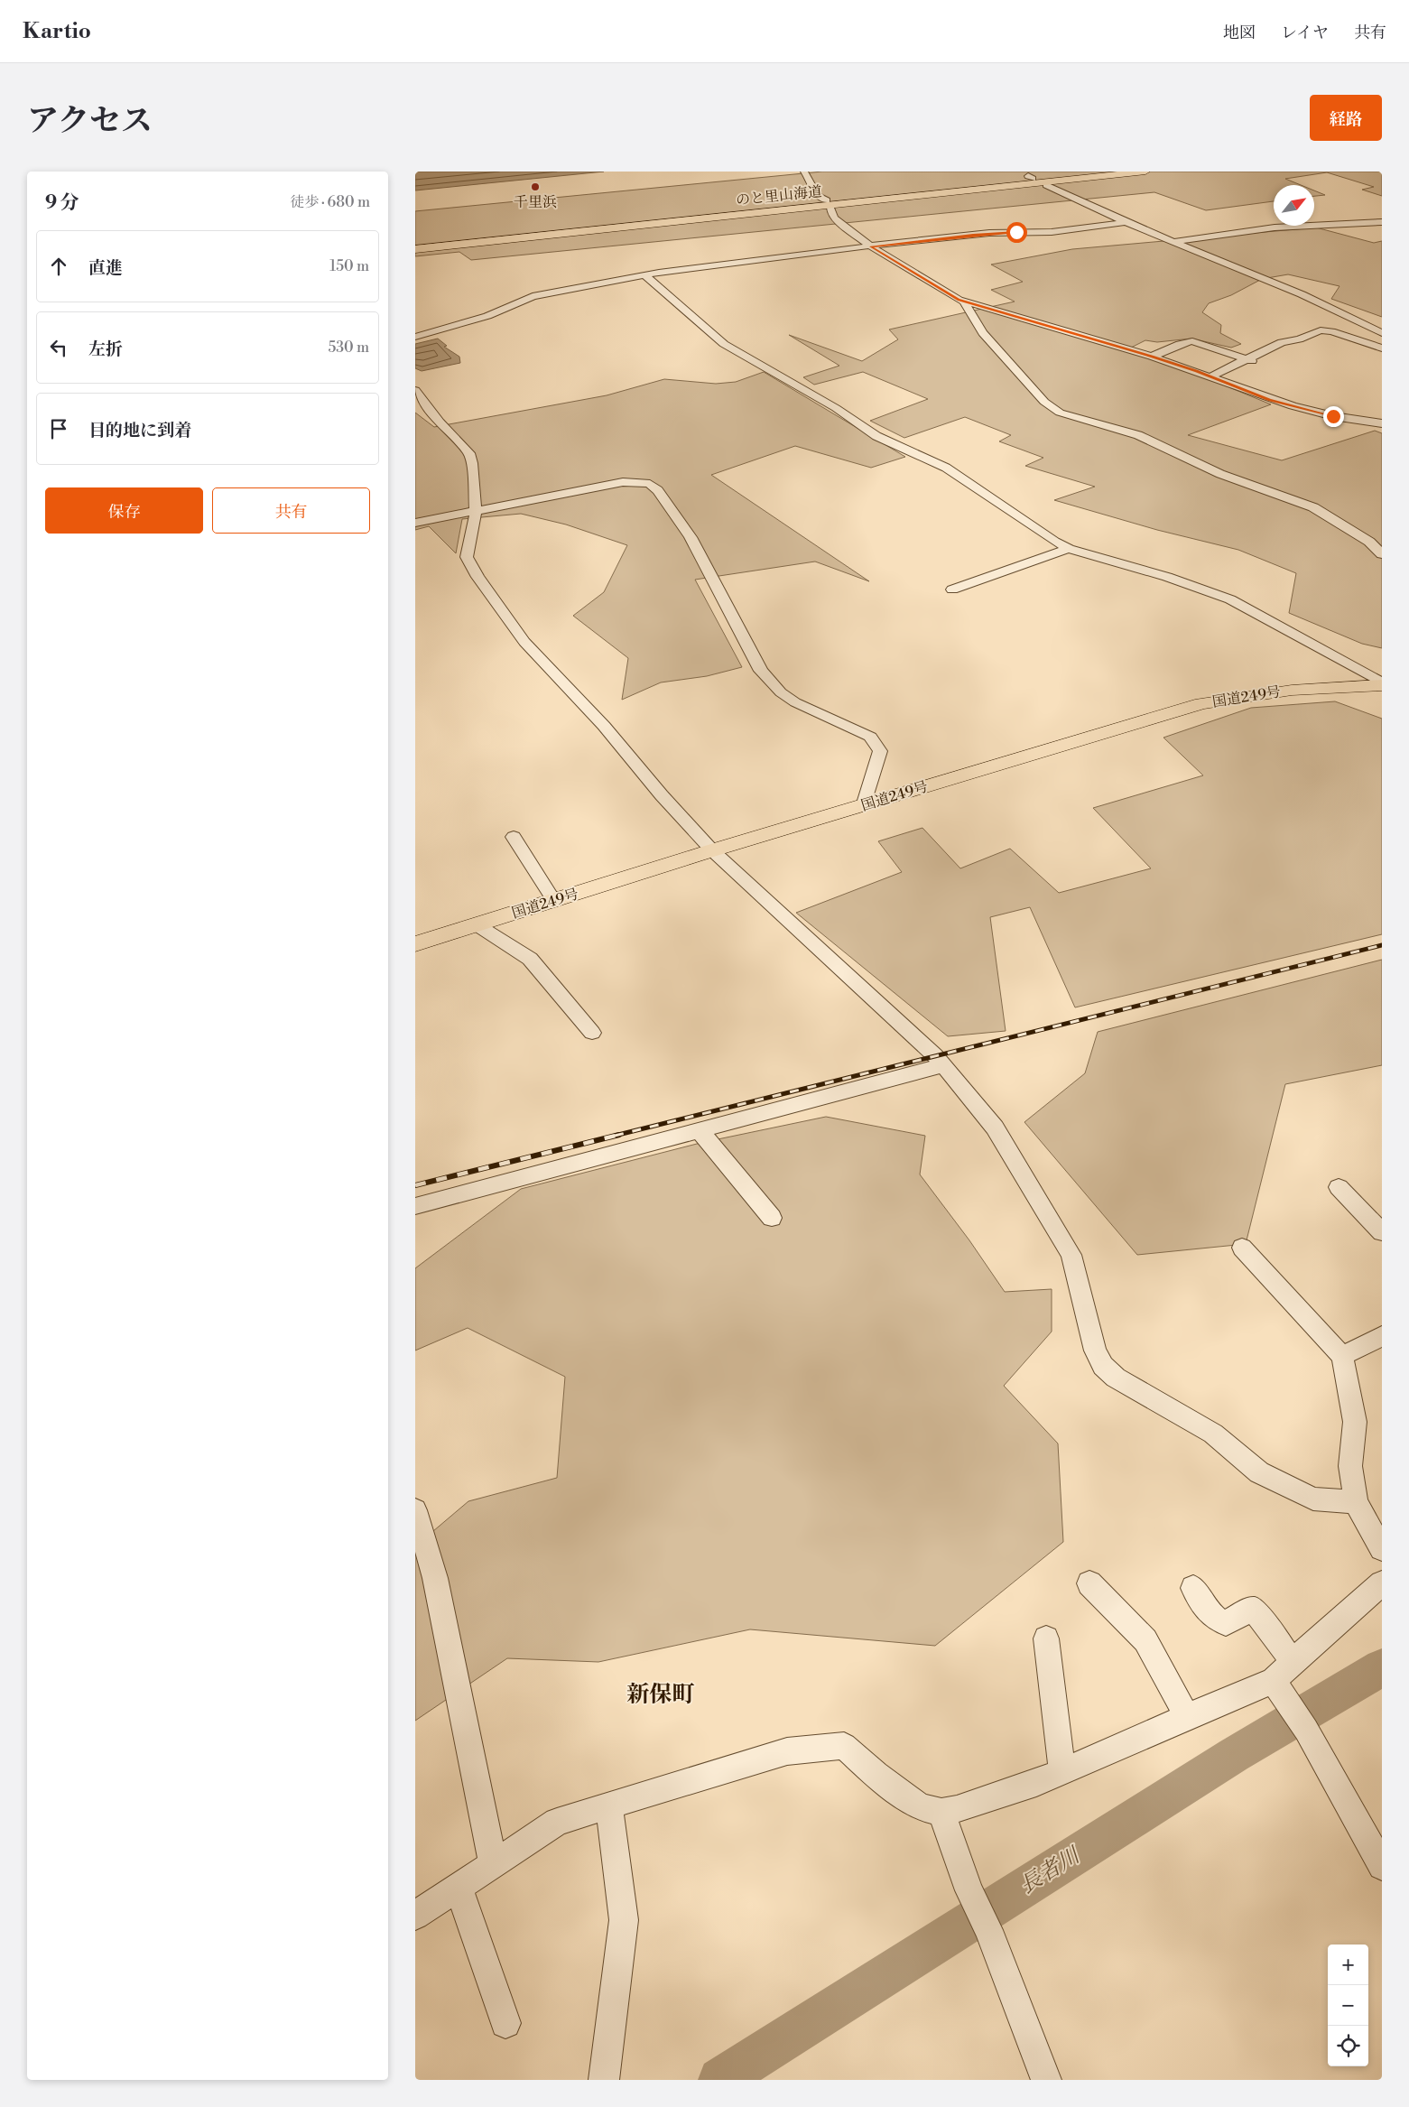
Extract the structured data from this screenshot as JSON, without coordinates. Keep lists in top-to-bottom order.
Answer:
{
  "streets": {
    "highway": ["のと里山海道", "国道249号"]
  },
  "districts": ["新保町"],
  "water": ["長者川"],
  "places": ["千里浜"],
  "north": "top right",
  "page": {
    "header": "Kartio",
    "nav": ["地図", "レイヤ", "共有"],
    "title": "アクセス",
    "buttons": [
      "経路",
      ["保存", "共有"]
    ],
    "heading": ["9 分", "徒歩 · 680 m"],
    "list": [
      ["直進", "150 m"],
      ["左折", "530 m"],
      "目的地に到着"
    ],
    "map_buttons": ["+", "−"]
  }
}
